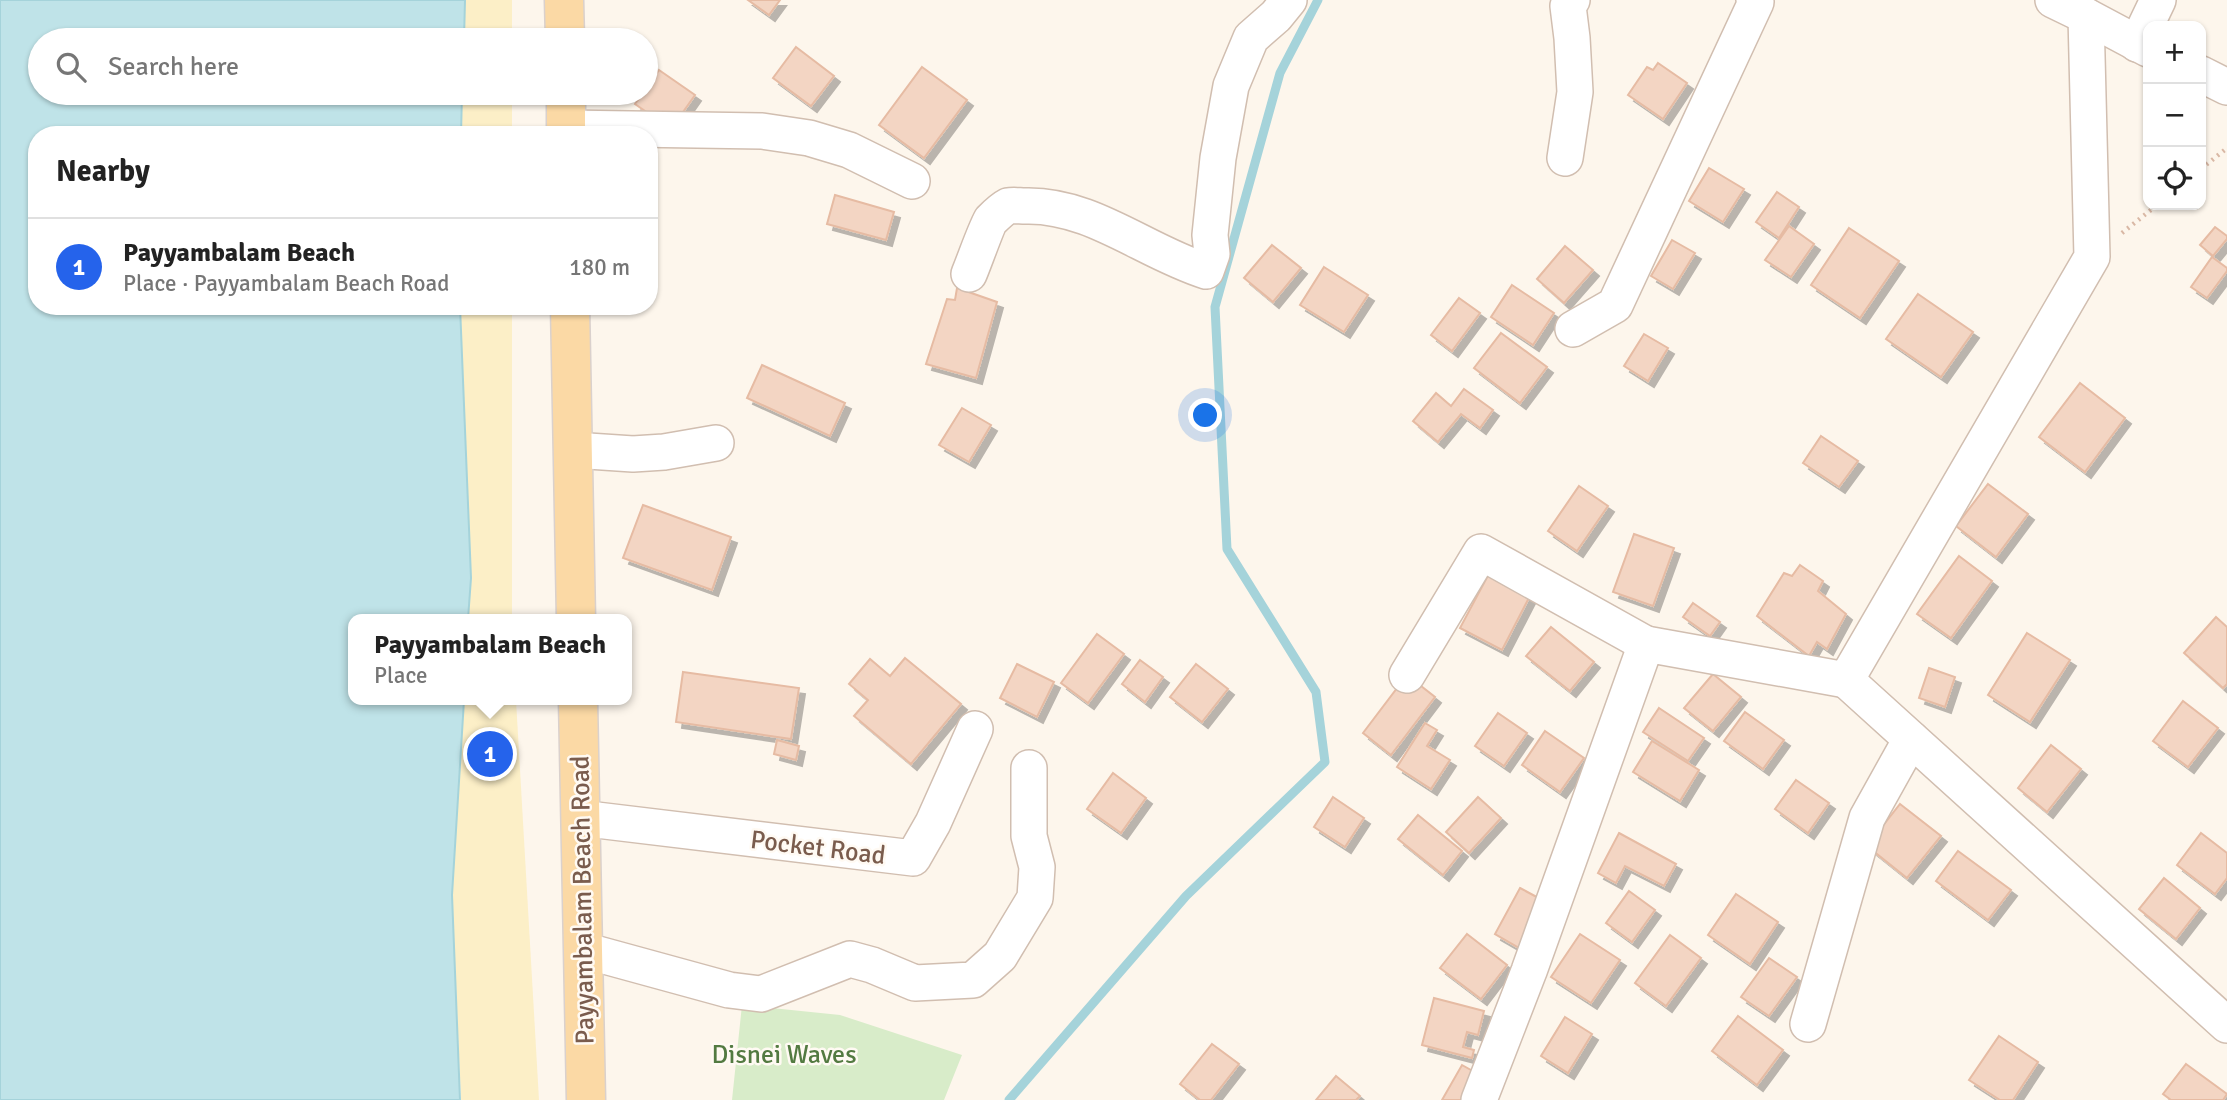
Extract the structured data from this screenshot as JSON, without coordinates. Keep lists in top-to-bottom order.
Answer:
{
  "streets": {
    "main road": ["Payyambalam Beach Road"],
    "street": ["Pocket Road"]
  },
  "crossings": [
    ["Pocket Road", "Payyambalam Beach Road"]
  ],
  "parks": ["Disnei Waves"],
  "page": {
    "map_buttons": ["+", "−"],
    "search": "Search here",
    "heading": "Nearby",
    "list": [
      {
        "mark": "1",
        "name": "Payyambalam Beach",
        "note": "Place · Payyambalam Beach Road",
        "value": "180 m"
      }
    ],
    "popup": ["Payyambalam Beach", "Place"],
    "pins": "1"
  }
}
